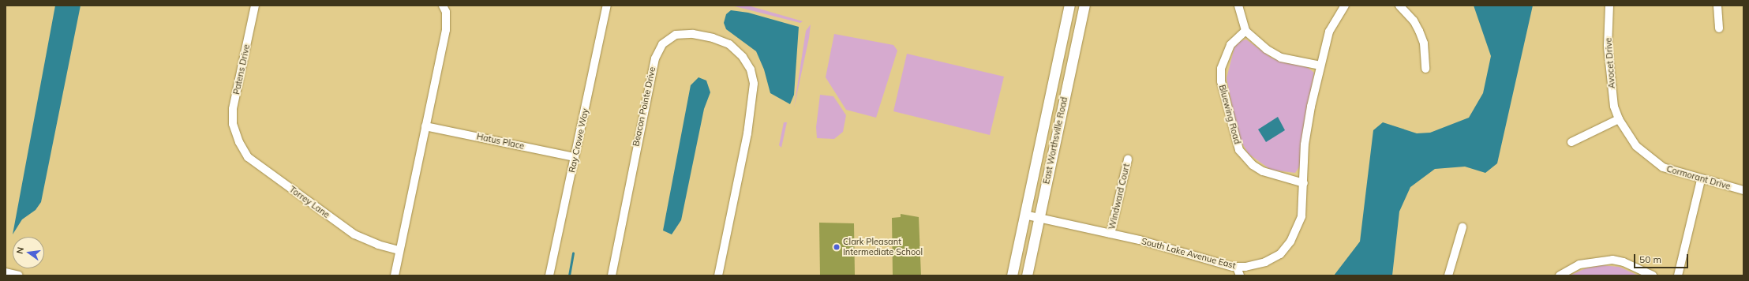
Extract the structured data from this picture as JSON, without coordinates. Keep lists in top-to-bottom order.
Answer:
{
  "streets": {
    "main road": ["East Worthsville Road"],
    "street": [
      "Avocet Drive",
      "Patens Drive",
      "Beacon Pointe Drive",
      "Bluewing Road",
      "Ray Crowe Way",
      "Hatus Place",
      "Cormorant Drive",
      "Windward Court",
      "Torrey Lane",
      "South Lake Avenue East"
    ]
  },
  "crossings": [
    ["Avocet Drive", "Cormorant Drive"],
    ["Patens Drive", "Torrey Lane"],
    ["Bluewing Road", "South Lake Avenue East"],
    ["Ray Crowe Way", "Hatus Place"],
    ["East Worthsville Road", "South Lake Avenue East"],
    ["Windward Court", "South Lake Avenue East"]
  ],
  "places": ["Clark Pleasant Intermediate School"],
  "scale_bar": "50 m",
  "north": "left"
}
